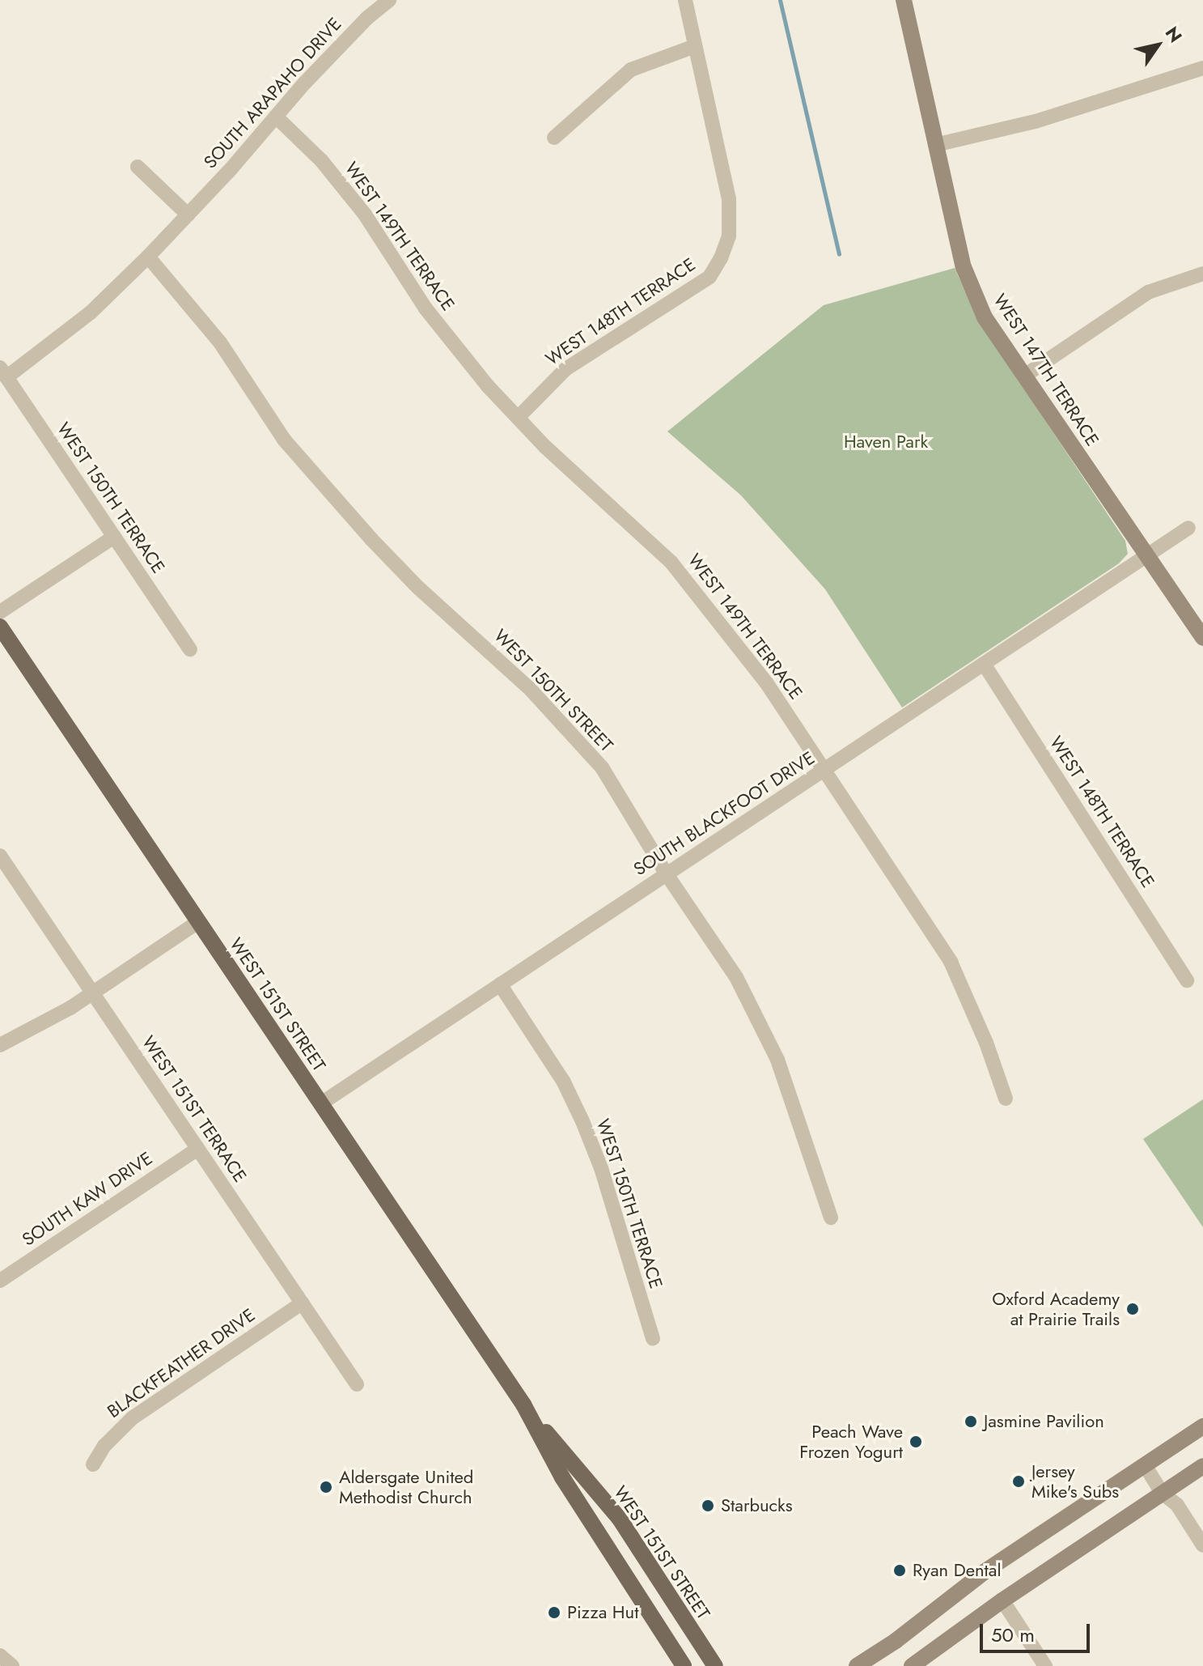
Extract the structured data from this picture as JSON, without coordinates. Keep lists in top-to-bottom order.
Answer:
{
  "streets": {
    "main road": ["WEST 147TH TERRACE", "WEST 151ST STREET"],
    "street": [
      "SOUTH ARAPAHO DRIVE",
      "WEST 149TH TERRACE",
      "WEST 148TH TERRACE",
      "WEST 150TH TERRACE",
      "WEST 150TH STREET",
      "SOUTH BLACKFOOT DRIVE",
      "WEST 151ST TERRACE",
      "SOUTH KAW DRIVE",
      "BLACKFEATHER DRIVE"
    ]
  },
  "crossings": [
    ["SOUTH ARAPAHO DRIVE", "WEST 149TH TERRACE"],
    ["SOUTH ARAPAHO DRIVE", "WEST 150TH TERRACE"],
    ["SOUTH ARAPAHO DRIVE", "WEST 150TH STREET"],
    ["WEST 149TH TERRACE", "WEST 148TH TERRACE"],
    ["WEST 149TH TERRACE", "SOUTH BLACKFOOT DRIVE"],
    ["WEST 148TH TERRACE", "SOUTH BLACKFOOT DRIVE"],
    ["WEST 147TH TERRACE", "SOUTH BLACKFOOT DRIVE"],
    ["WEST 150TH TERRACE", "SOUTH BLACKFOOT DRIVE"],
    ["WEST 150TH STREET", "SOUTH BLACKFOOT DRIVE"],
    ["SOUTH BLACKFOOT DRIVE", "WEST 151ST STREET"],
    ["WEST 151ST TERRACE", "SOUTH KAW DRIVE"],
    ["WEST 151ST TERRACE", "BLACKFEATHER DRIVE"]
  ],
  "parks": ["Haven Park"],
  "places": [
    "Oxford Academy at Prairie Trails",
    "Jasmine Pavilion",
    "Peach Wave Frozen Yogurt",
    "Jersey Mike's Subs",
    "Aldersgate United Methodist Church",
    "Starbucks",
    "Ryan Dental",
    "Pizza Hut"
  ],
  "scale_bar": "50 m",
  "north": "top right"
}
